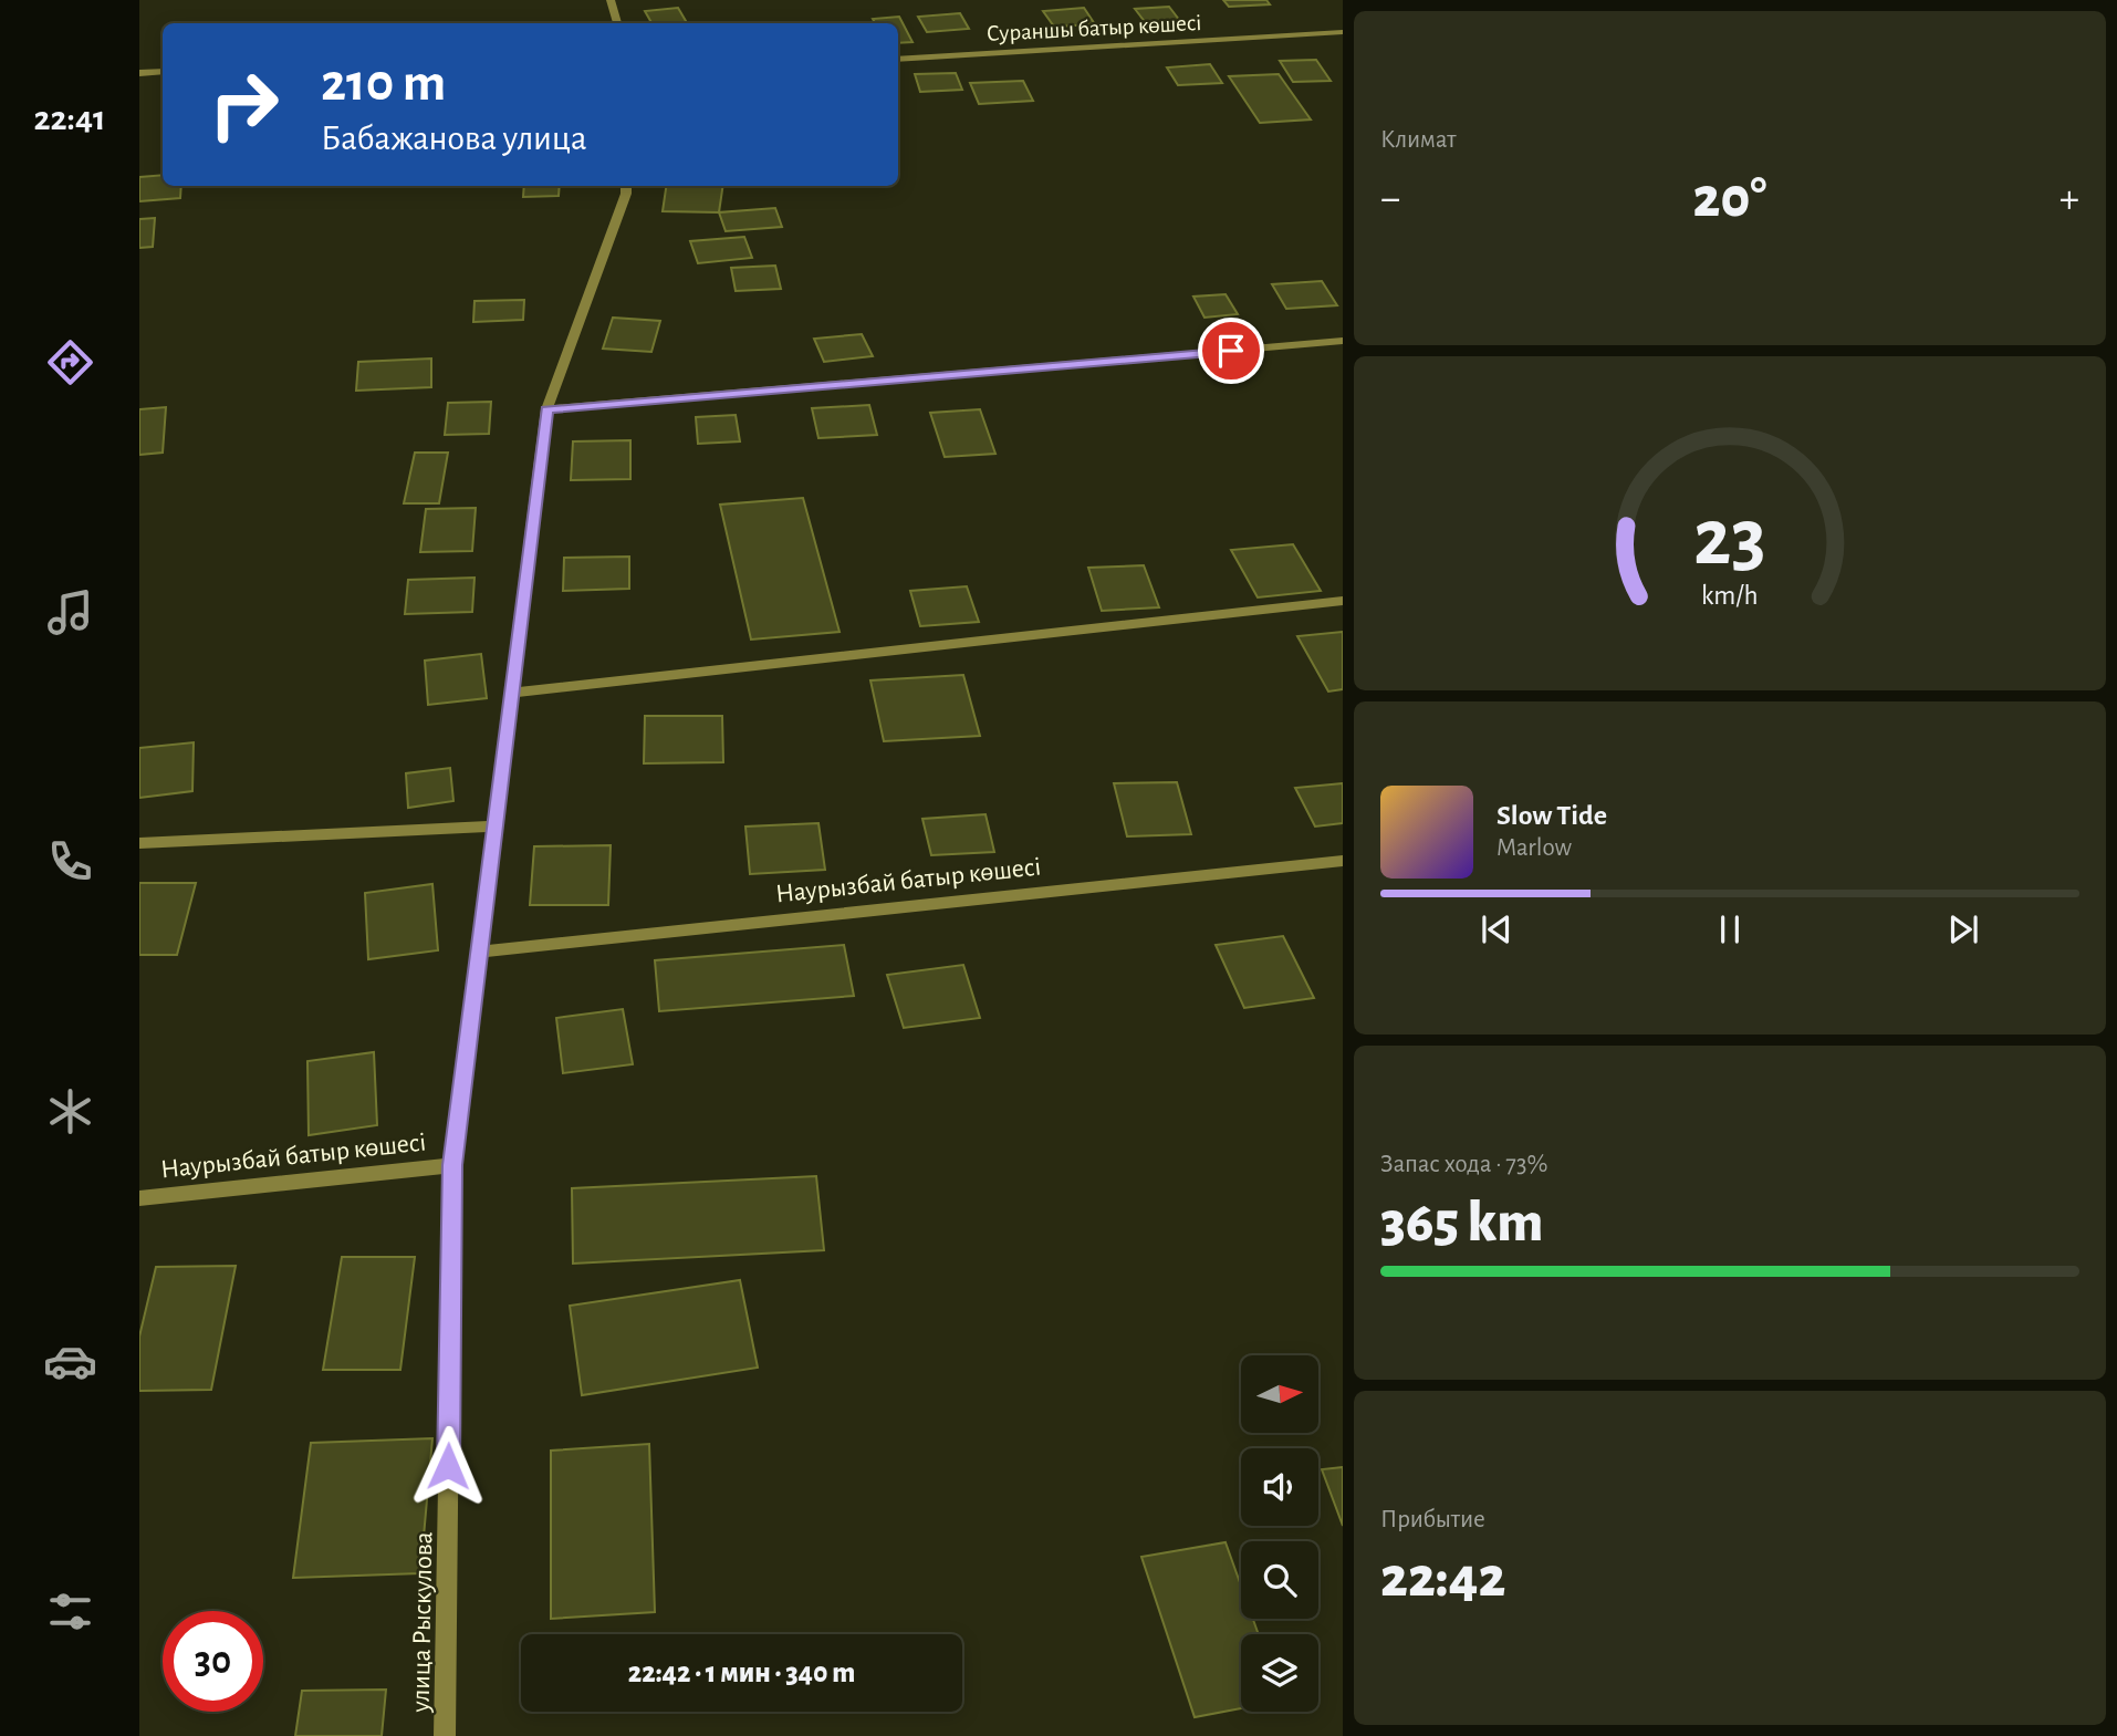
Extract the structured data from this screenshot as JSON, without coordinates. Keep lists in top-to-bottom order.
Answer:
{
  "streets": {
    "street": ["Сураншы батыр көшесі", "Наурызбай батыр көшесі", "улица Рыскулова"]
  },
  "crossings": [
    ["Наурызбай батыр көшесі", "улица Рыскулова"]
  ],
  "north": "right",
  "page": {
    "tabs": "22:41",
    "tile": [
      "Климат",
      ["Запас хода · 73%", "365 km"],
      ["Прибытие", "22:42"]
    ],
    "turn": ["210 m", "Бабажанова улица"],
    "heat": ["−", "20°", "+"],
    "song": ["Slow Tide", "Marlow"],
    "limit": "30",
    "trip": "22:42 · 1 мин · 340 m",
    "gauge": ["23", "km/h"]
  }
}
